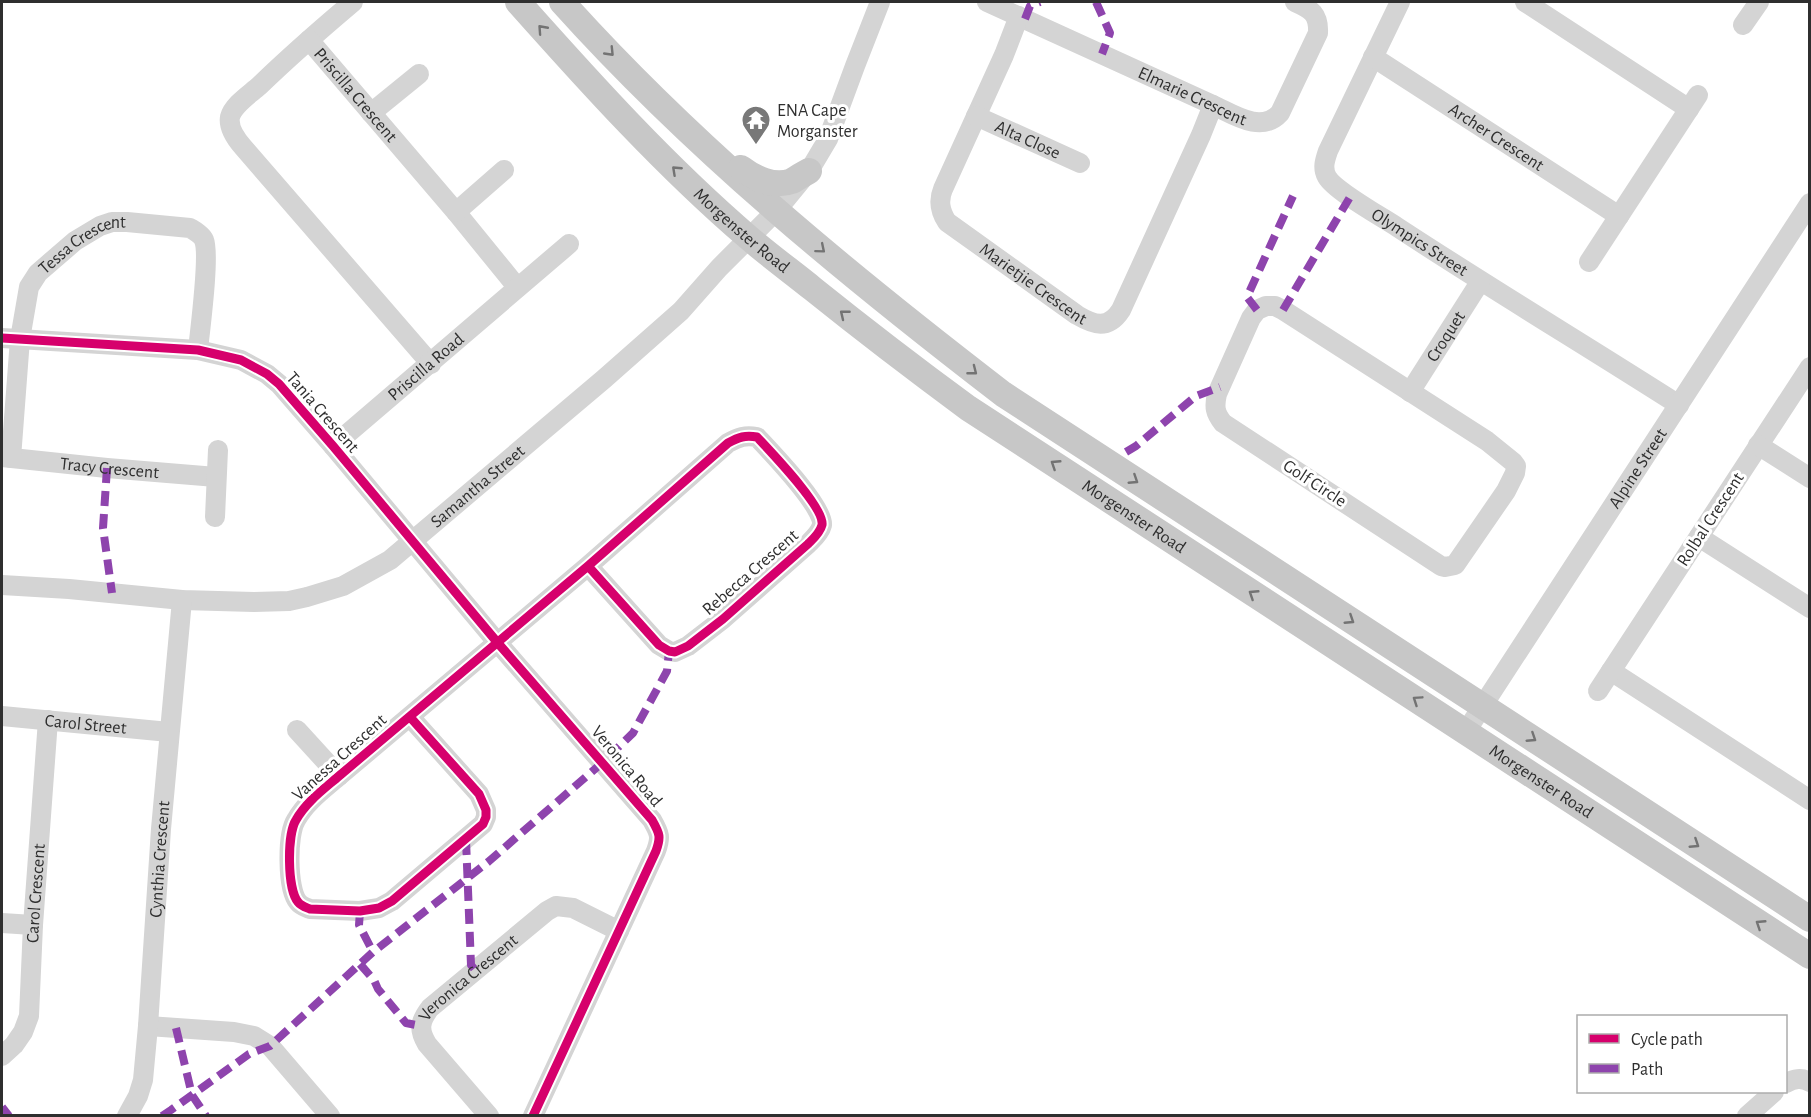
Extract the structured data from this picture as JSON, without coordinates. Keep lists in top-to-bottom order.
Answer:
{
  "streets": {
    "main road": ["Morgenster Road"],
    "street": [
      "Priscilla Crescent",
      "Elmarie Crescent",
      "Archer Crescent",
      "Alta Close",
      "Olympics Street",
      "Tessa Crescent",
      "Marietjie Crescent",
      "Croquet",
      "Priscilla Road",
      "Tania Crescent",
      "Tracy Crescent",
      "Alpine Street",
      "Golf Circle",
      "Samantha Street",
      "Rolbal Crescent",
      "Rebecca Crescent",
      "Carol Street",
      "Vanessa Crescent",
      "Veronica Road",
      "Cynthia Crescent",
      "Carol Crescent",
      "Veronica Crescent"
    ]
  },
  "crossings": [
    ["Priscilla Crescent", "Priscilla Road"],
    ["Elmarie Crescent", "Marietjie Crescent"],
    ["Archer Crescent", "Olympics Street"],
    ["Alta Close", "Marietjie Crescent"],
    ["Morgenster Road", "Alpine Street"],
    ["Morgenster Road", "Samantha Street"],
    ["Olympics Street", "Croquet"],
    ["Olympics Street", "Alpine Street"],
    ["Tessa Crescent", "Tania Crescent"],
    ["Tessa Crescent", "Tracy Crescent"],
    ["Croquet", "Golf Circle"],
    ["Priscilla Road", "Tania Crescent"],
    ["Tania Crescent", "Samantha Street"],
    ["Tania Crescent", "Veronica Road"],
    ["Samantha Street", "Veronica Road"],
    ["Samantha Street", "Cynthia Crescent"],
    ["Rebecca Crescent", "Vanessa Crescent"],
    ["Rebecca Crescent", "Veronica Road"],
    ["Carol Street", "Cynthia Crescent"],
    ["Carol Street", "Carol Crescent"],
    ["Vanessa Crescent", "Veronica Road"],
    ["Veronica Road", "Veronica Crescent"]
  ],
  "places": {
    "temple": ["ENA Cape Morganster"]
  },
  "legend": ["Cycle path", "Path"]
}
